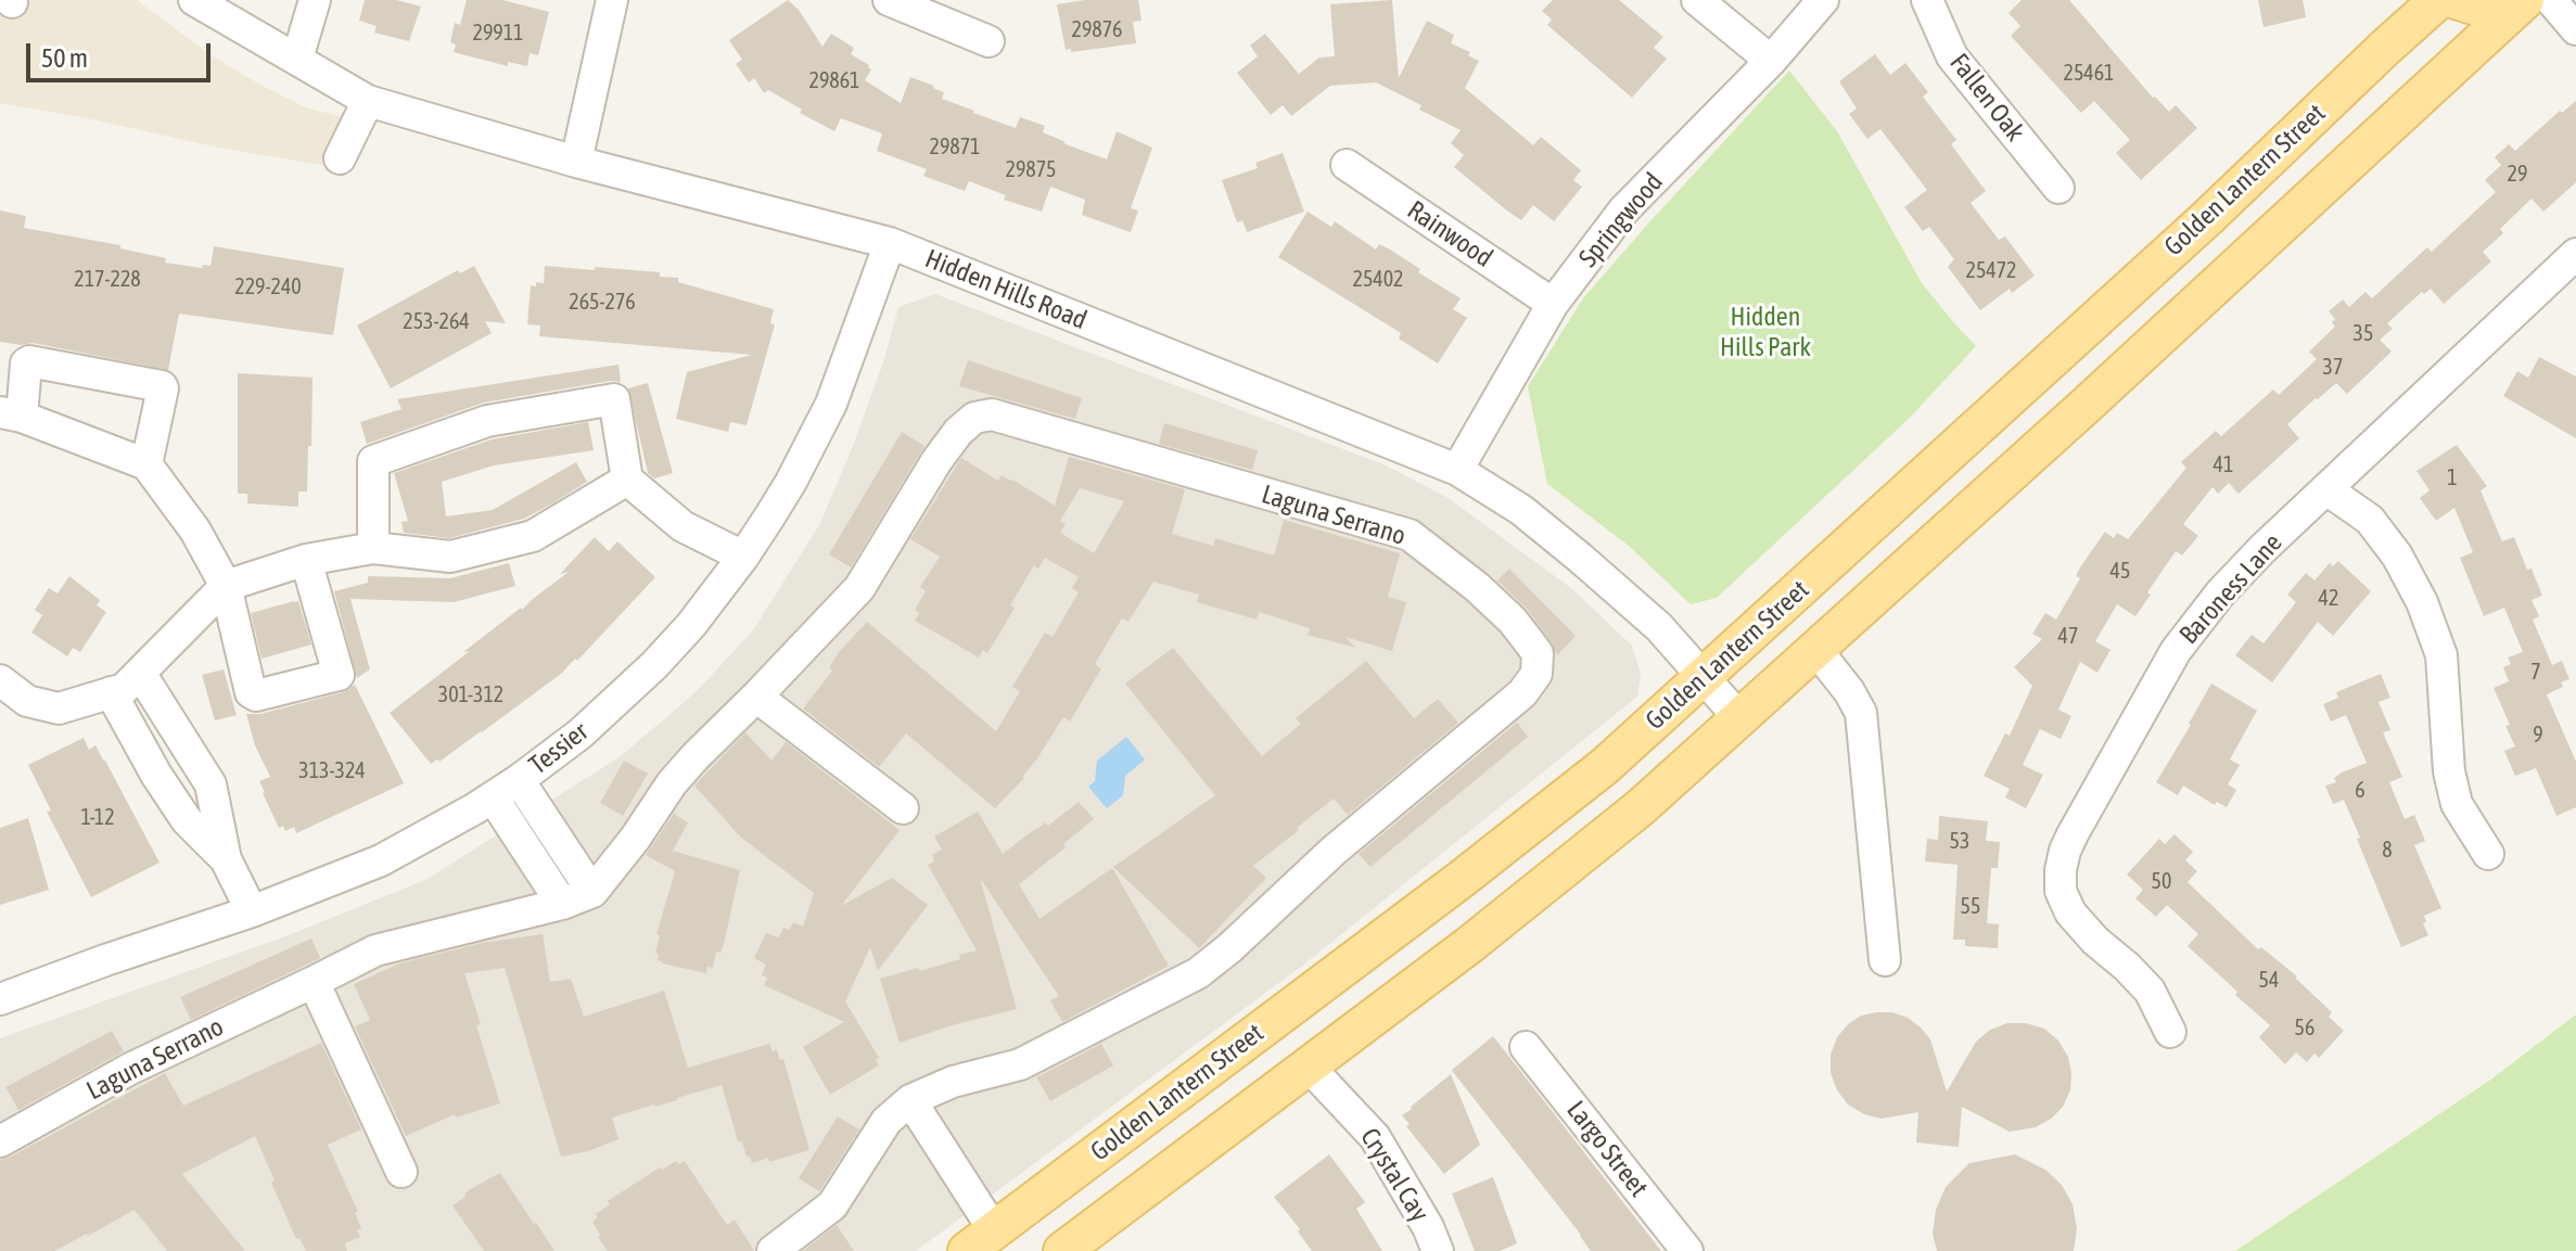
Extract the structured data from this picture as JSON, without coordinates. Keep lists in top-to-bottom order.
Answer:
{
  "streets": {
    "main road": ["Golden Lantern Street"],
    "street": [
      "Fallen Oak",
      "Springwood",
      "Rainwood",
      "Hidden Hills Road",
      "Laguna Serrano",
      "Baroness Lane",
      "Tessier",
      "Largo Street",
      "Crystal Cay"
    ]
  },
  "crossings": [
    ["Golden Lantern Street", "Hidden Hills Road"],
    ["Springwood", "Rainwood"],
    ["Springwood", "Hidden Hills Road"],
    ["Hidden Hills Road", "Tessier"]
  ],
  "parks": ["Hidden Hills Park"],
  "house_numbers": [
    "29876",
    "29911",
    "25461",
    "29861",
    "29871",
    "29875",
    "29",
    "25472",
    "217-228",
    "25402",
    "229-240",
    "265-276",
    "253-264",
    "35",
    "37",
    "41",
    "1",
    "45",
    "42",
    "47",
    "7",
    "301-312",
    "9",
    "313-324",
    "6",
    "1-12",
    "53",
    "8",
    "50",
    "55",
    "54",
    "56"
  ],
  "scale_bar": "50 m"
}
